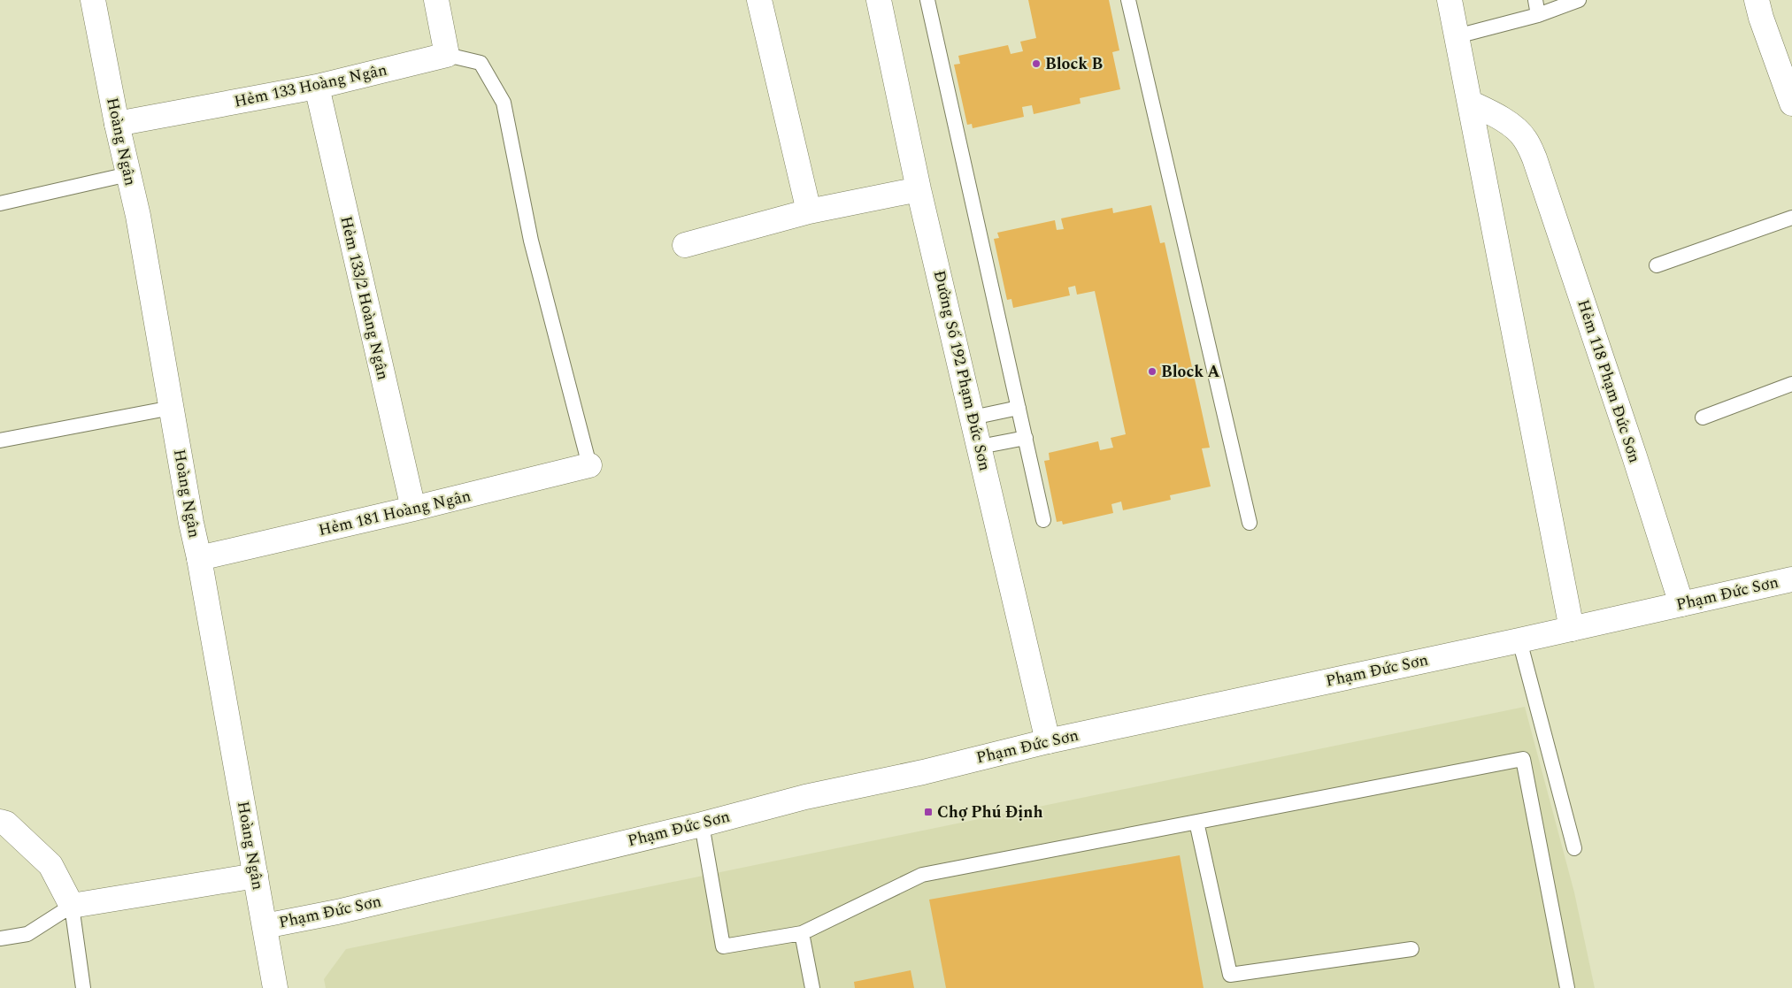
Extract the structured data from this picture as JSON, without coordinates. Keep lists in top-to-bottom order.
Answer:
{
  "streets": {
    "street": [
      "Hẻm 133 Hoàng Ngân",
      "Hoàng Ngân",
      "Hẻm 133/2 Hoàng Ngân",
      "Đường Số 192 Phạm Đức Sơn",
      "Hẻm 118 Phạm Đức Sơn",
      "Hẻm 181 Hoàng Ngân",
      "Phạm Đức Sơn"
    ]
  },
  "crossings": [
    ["Hẻm 133 Hoàng Ngân", "Hoàng Ngân"],
    ["Hẻm 133 Hoàng Ngân", "Hẻm 133/2 Hoàng Ngân"],
    ["Hoàng Ngân", "Hẻm 181 Hoàng Ngân"],
    ["Hoàng Ngân", "Phạm Đức Sơn"],
    ["Hẻm 133/2 Hoàng Ngân", "Hẻm 181 Hoàng Ngân"],
    ["Đường Số 192 Phạm Đức Sơn", "Phạm Đức Sơn"],
    ["Hẻm 118 Phạm Đức Sơn", "Phạm Đức Sơn"]
  ],
  "places": {
    "other": ["Block B", "Block A"],
    "transit": ["Chợ Phú Định"]
  }
}
